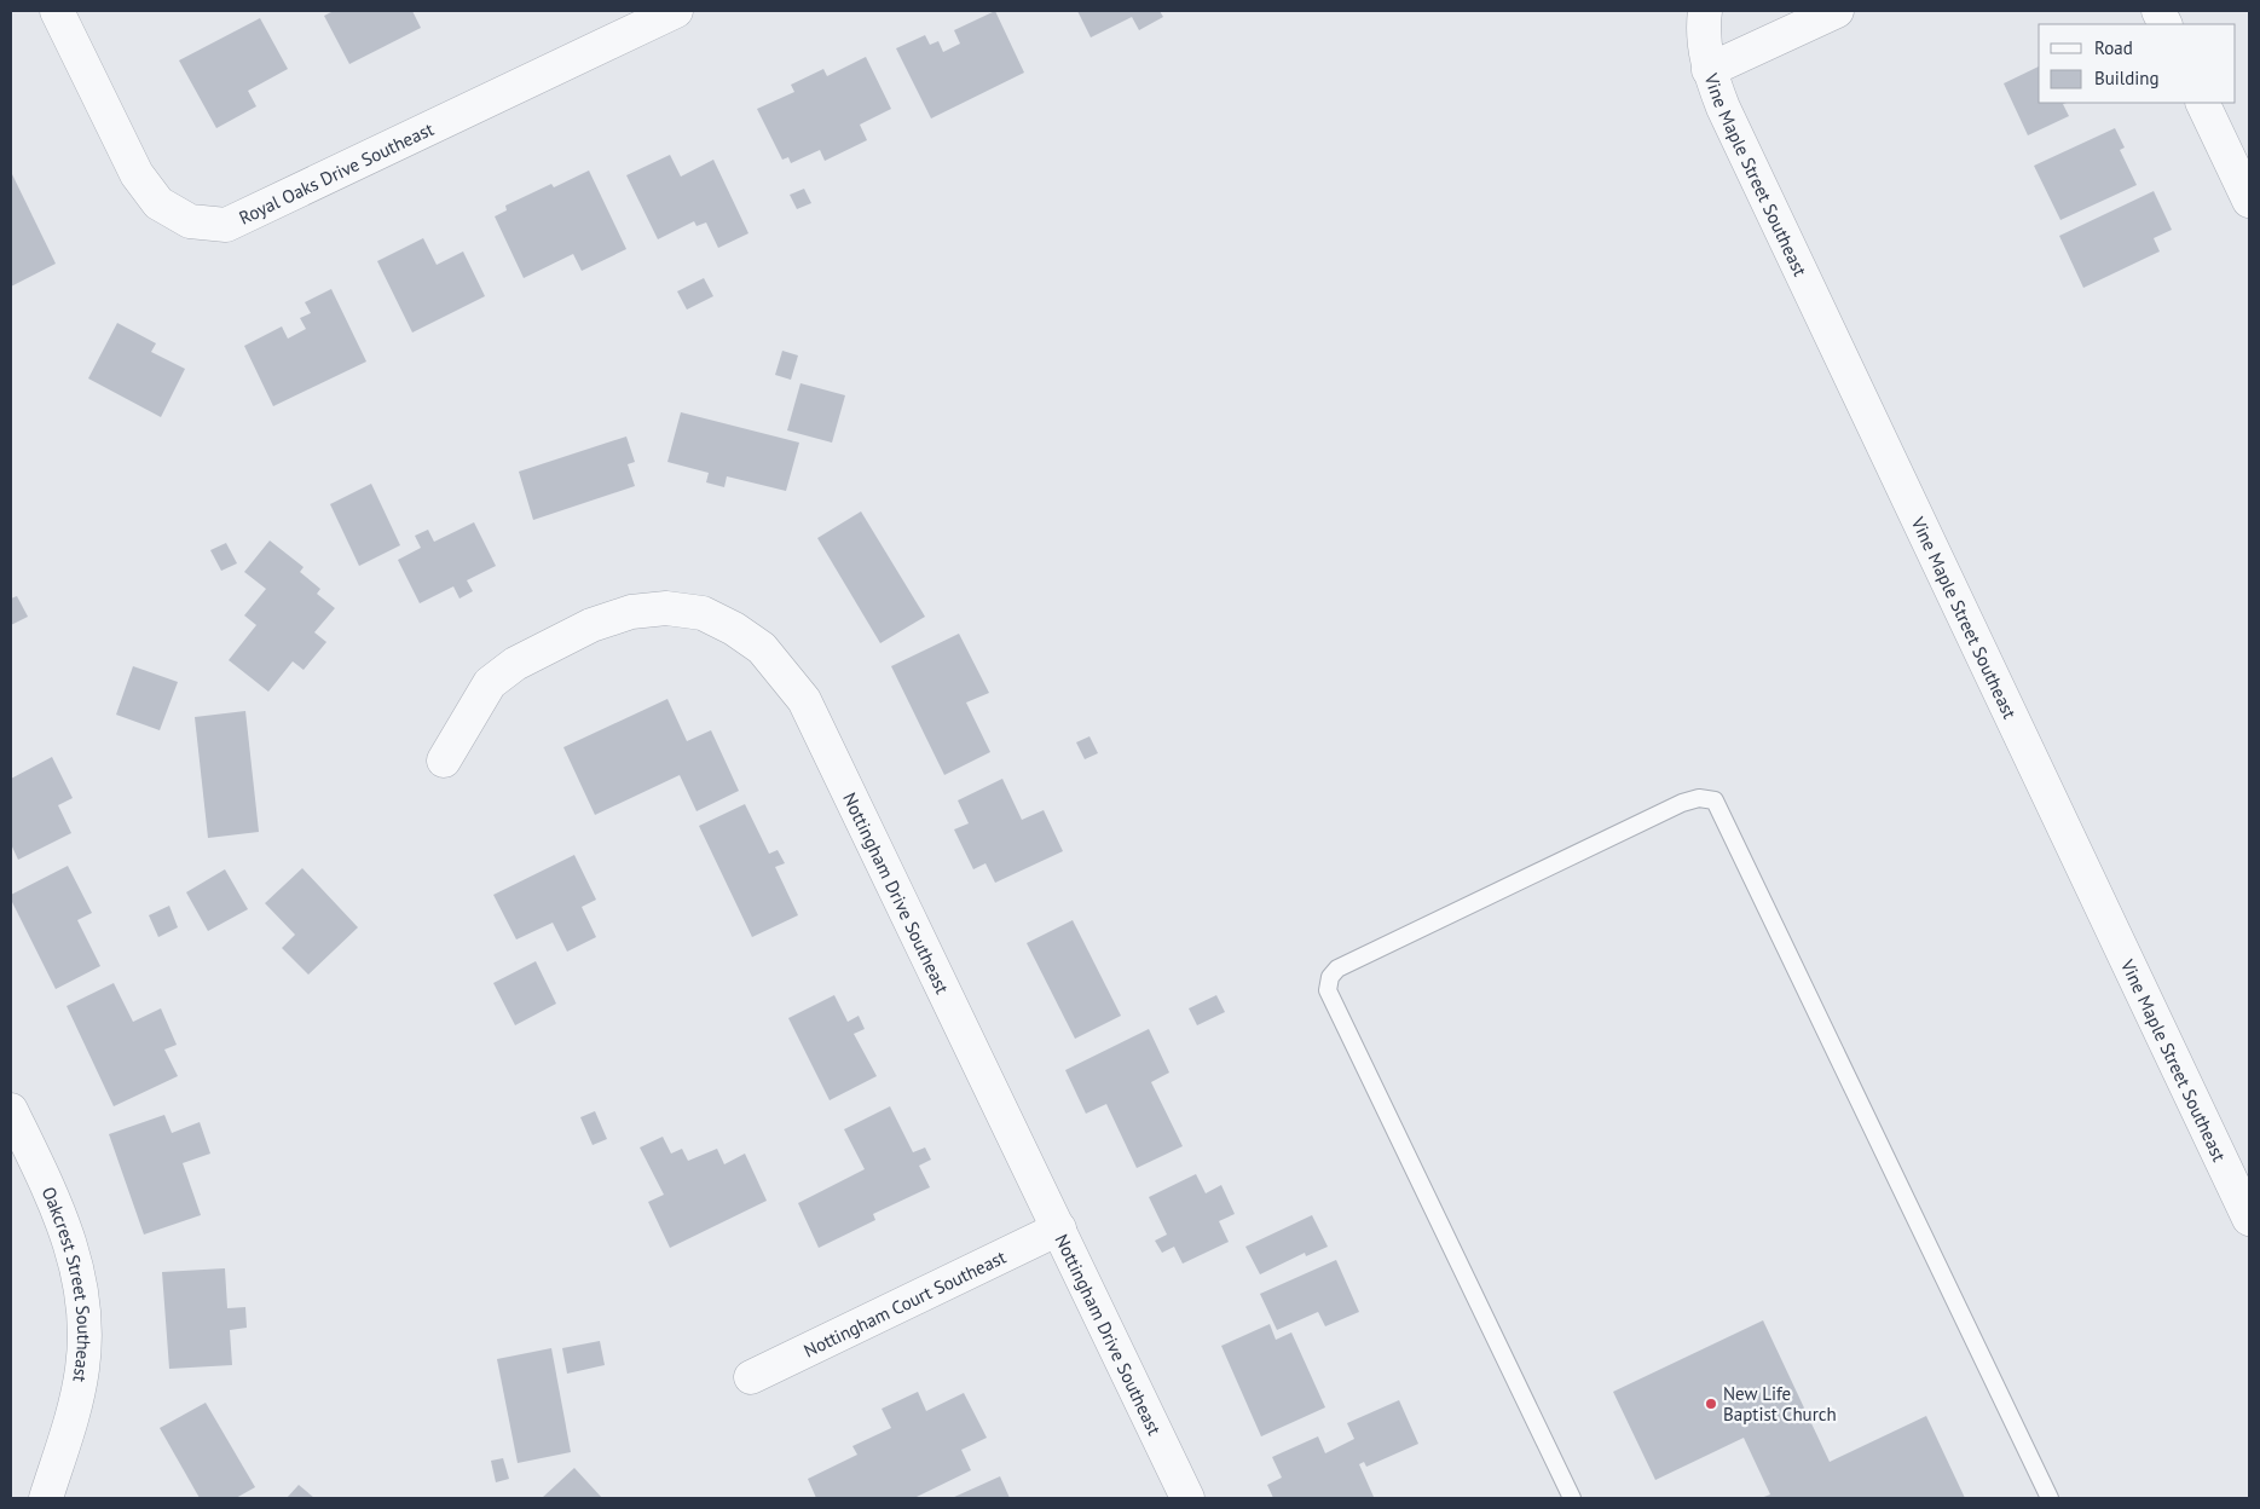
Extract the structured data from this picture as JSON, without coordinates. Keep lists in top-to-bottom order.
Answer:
{
  "streets": {
    "street": [
      "Royal Oaks Drive Southeast",
      "Vine Maple Street Southeast",
      "Nottingham Drive Southeast",
      "Oakcrest Street Southeast",
      "Nottingham Court Southeast"
    ]
  },
  "crossings": [
    ["Nottingham Drive Southeast", "Nottingham Court Southeast"]
  ],
  "places": ["New Life Baptist Church"],
  "legend": ["Road", "Building"]
}
